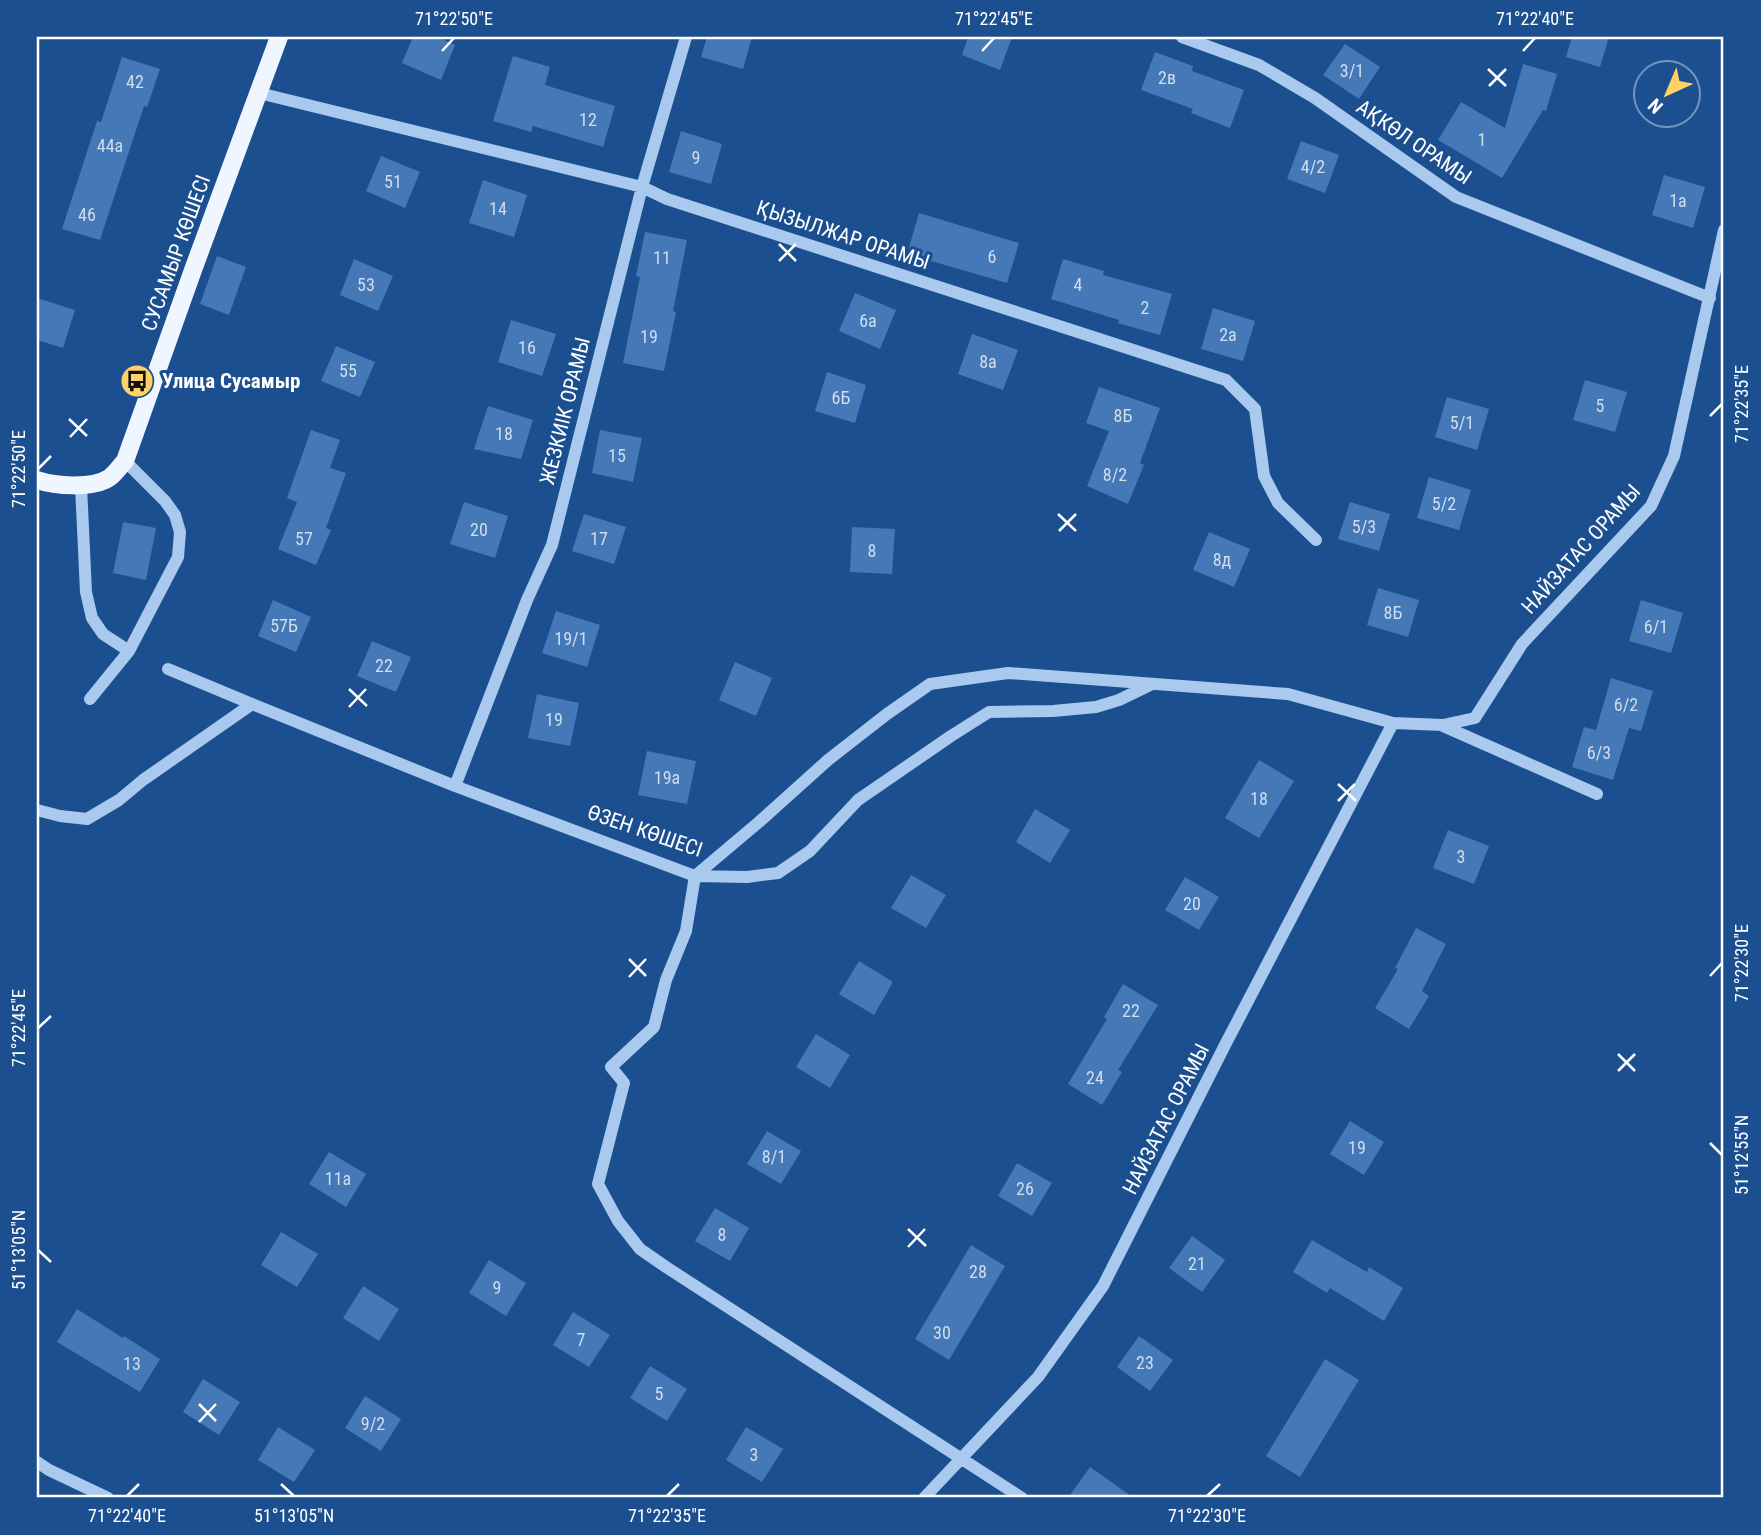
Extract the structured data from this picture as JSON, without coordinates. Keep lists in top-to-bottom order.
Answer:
{
  "streets": {
    "main road": ["СУСАМЫР КӨШЕСІ"],
    "street": [
      "АҚКӨЛ ОРАМЫ",
      "ҚЫЗЫЛЖАР ОРАМЫ",
      "ЖЕЗКИІК ОРАМЫ",
      "НАЙЗАТАС ОРАМЫ",
      "ӨЗЕН КӨШЕСІ"
    ]
  },
  "crossings": [
    ["АҚКӨЛ ОРАМЫ", "НАЙЗАТАС ОРАМЫ"],
    ["ҚЫЗЫЛЖАР ОРАМЫ", "СУСАМЫР КӨШЕСІ"],
    ["ҚЫЗЫЛЖАР ОРАМЫ", "ЖЕЗКИІК ОРАМЫ"],
    ["ЖЕЗКИІК ОРАМЫ", "ӨЗЕН КӨШЕСІ"],
    ["НАЙЗАТАС ОРАМЫ", "ӨЗЕН КӨШЕСІ"]
  ],
  "places": {
    "bus stop": ["Улица Сусамыр"]
  },
  "house_numbers": [
    "3/1",
    "2в",
    "42",
    "12",
    "1",
    "44а",
    "9",
    "4/2",
    "51",
    "1а",
    "14",
    "46",
    "6",
    "11",
    "53",
    "4",
    "2",
    "6а",
    "2а",
    "19",
    "16",
    "8а",
    "55",
    "6Б",
    "5",
    "8Б",
    "5/1",
    "18",
    "15",
    "8/2",
    "5/2",
    "5/3",
    "20",
    "57",
    "17",
    "8",
    "8д",
    "8Б",
    "57Б",
    "6/1",
    "19/1",
    "22",
    "6/2",
    "19",
    "6/3",
    "19а",
    "18",
    "3",
    "20",
    "22",
    "24",
    "19",
    "8/1",
    "11а",
    "26",
    "8",
    "21",
    "28",
    "9",
    "30",
    "7",
    "23",
    "13",
    "5",
    "9/2",
    "3"
  ],
  "north": "bottom left",
  "coordinates": [
    "71°22'50\"E",
    "71°22'45\"E",
    "71°22'40\"E",
    "71°22'35\"E",
    "71°22'30\"E",
    "51°12'55\"N",
    "51°13'05\"N"
  ]
}
